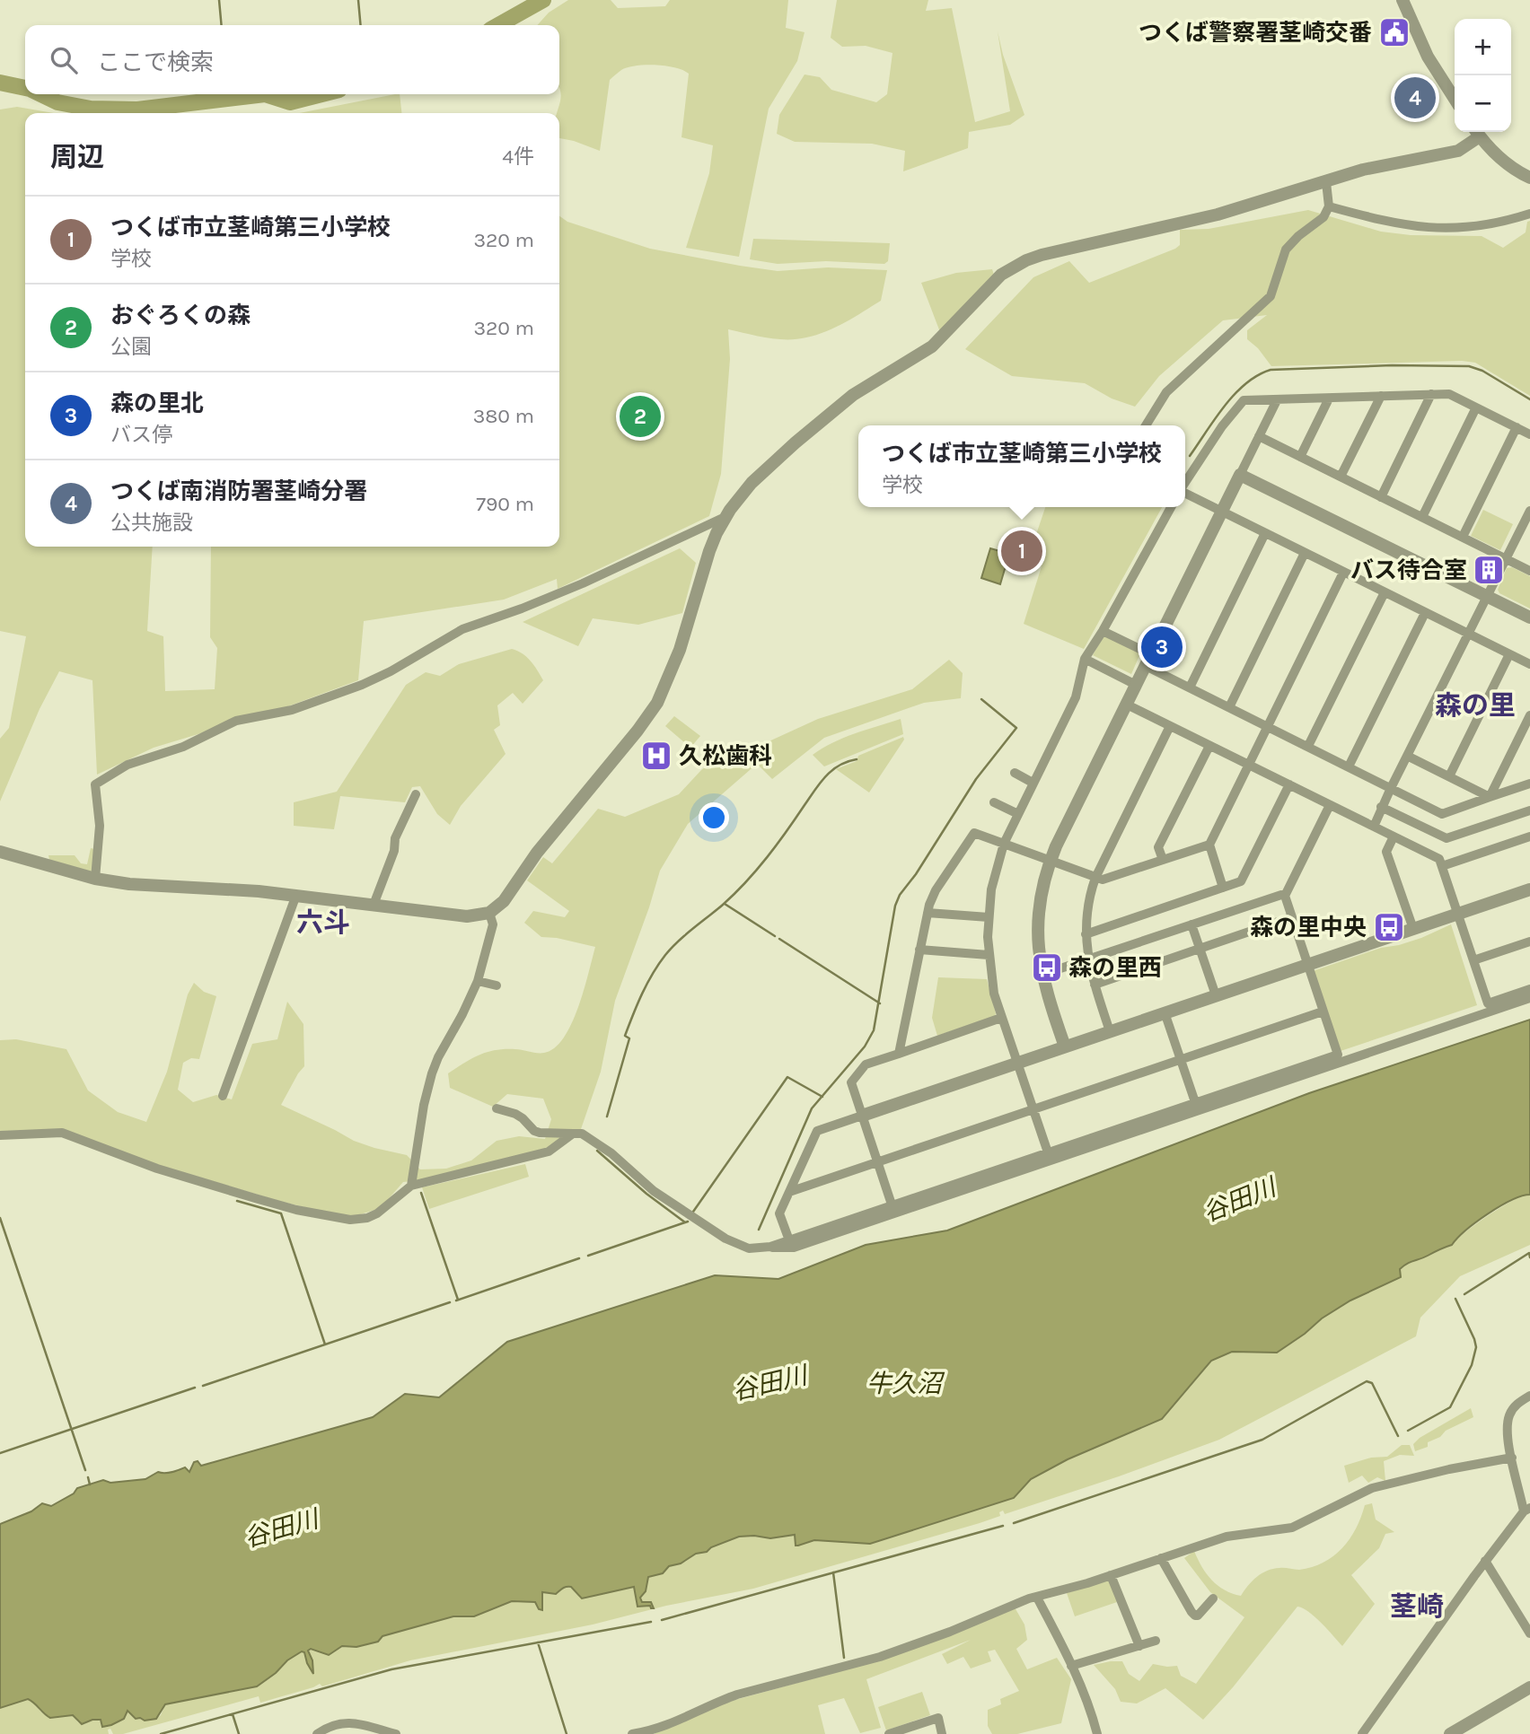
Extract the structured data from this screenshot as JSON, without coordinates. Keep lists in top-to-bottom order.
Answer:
{
  "districts": ["森の里", "六斗", "茎崎"],
  "water": ["谷田川", "牛久沼"],
  "places": {
    "public building": ["つくば警察署茎崎交番"],
    "building": ["バス待合室"],
    "hospital": ["久松歯科"],
    "bus stop": ["森の里中央", "森の里西"]
  },
  "page": {
    "map_buttons": ["+", "−"],
    "search": "ここで検索",
    "pins": [
      "4",
      "2",
      "1",
      "3"
    ],
    "heading": ["周辺", "4件"],
    "list": [
      {
        "mark": "1",
        "name": "つくば市立茎崎第三小学校",
        "note": "学校",
        "value": "320 m"
      },
      {
        "mark": "2",
        "name": "おぐろくの森",
        "note": "公園",
        "value": "320 m"
      },
      {
        "mark": "3",
        "name": "森の里北",
        "note": "バス停",
        "value": "380 m"
      },
      {
        "mark": "4",
        "name": "つくば南消防署茎崎分署",
        "note": "公共施設",
        "value": "790 m"
      }
    ],
    "popup": ["つくば市立茎崎第三小学校", "学校"]
  }
}
